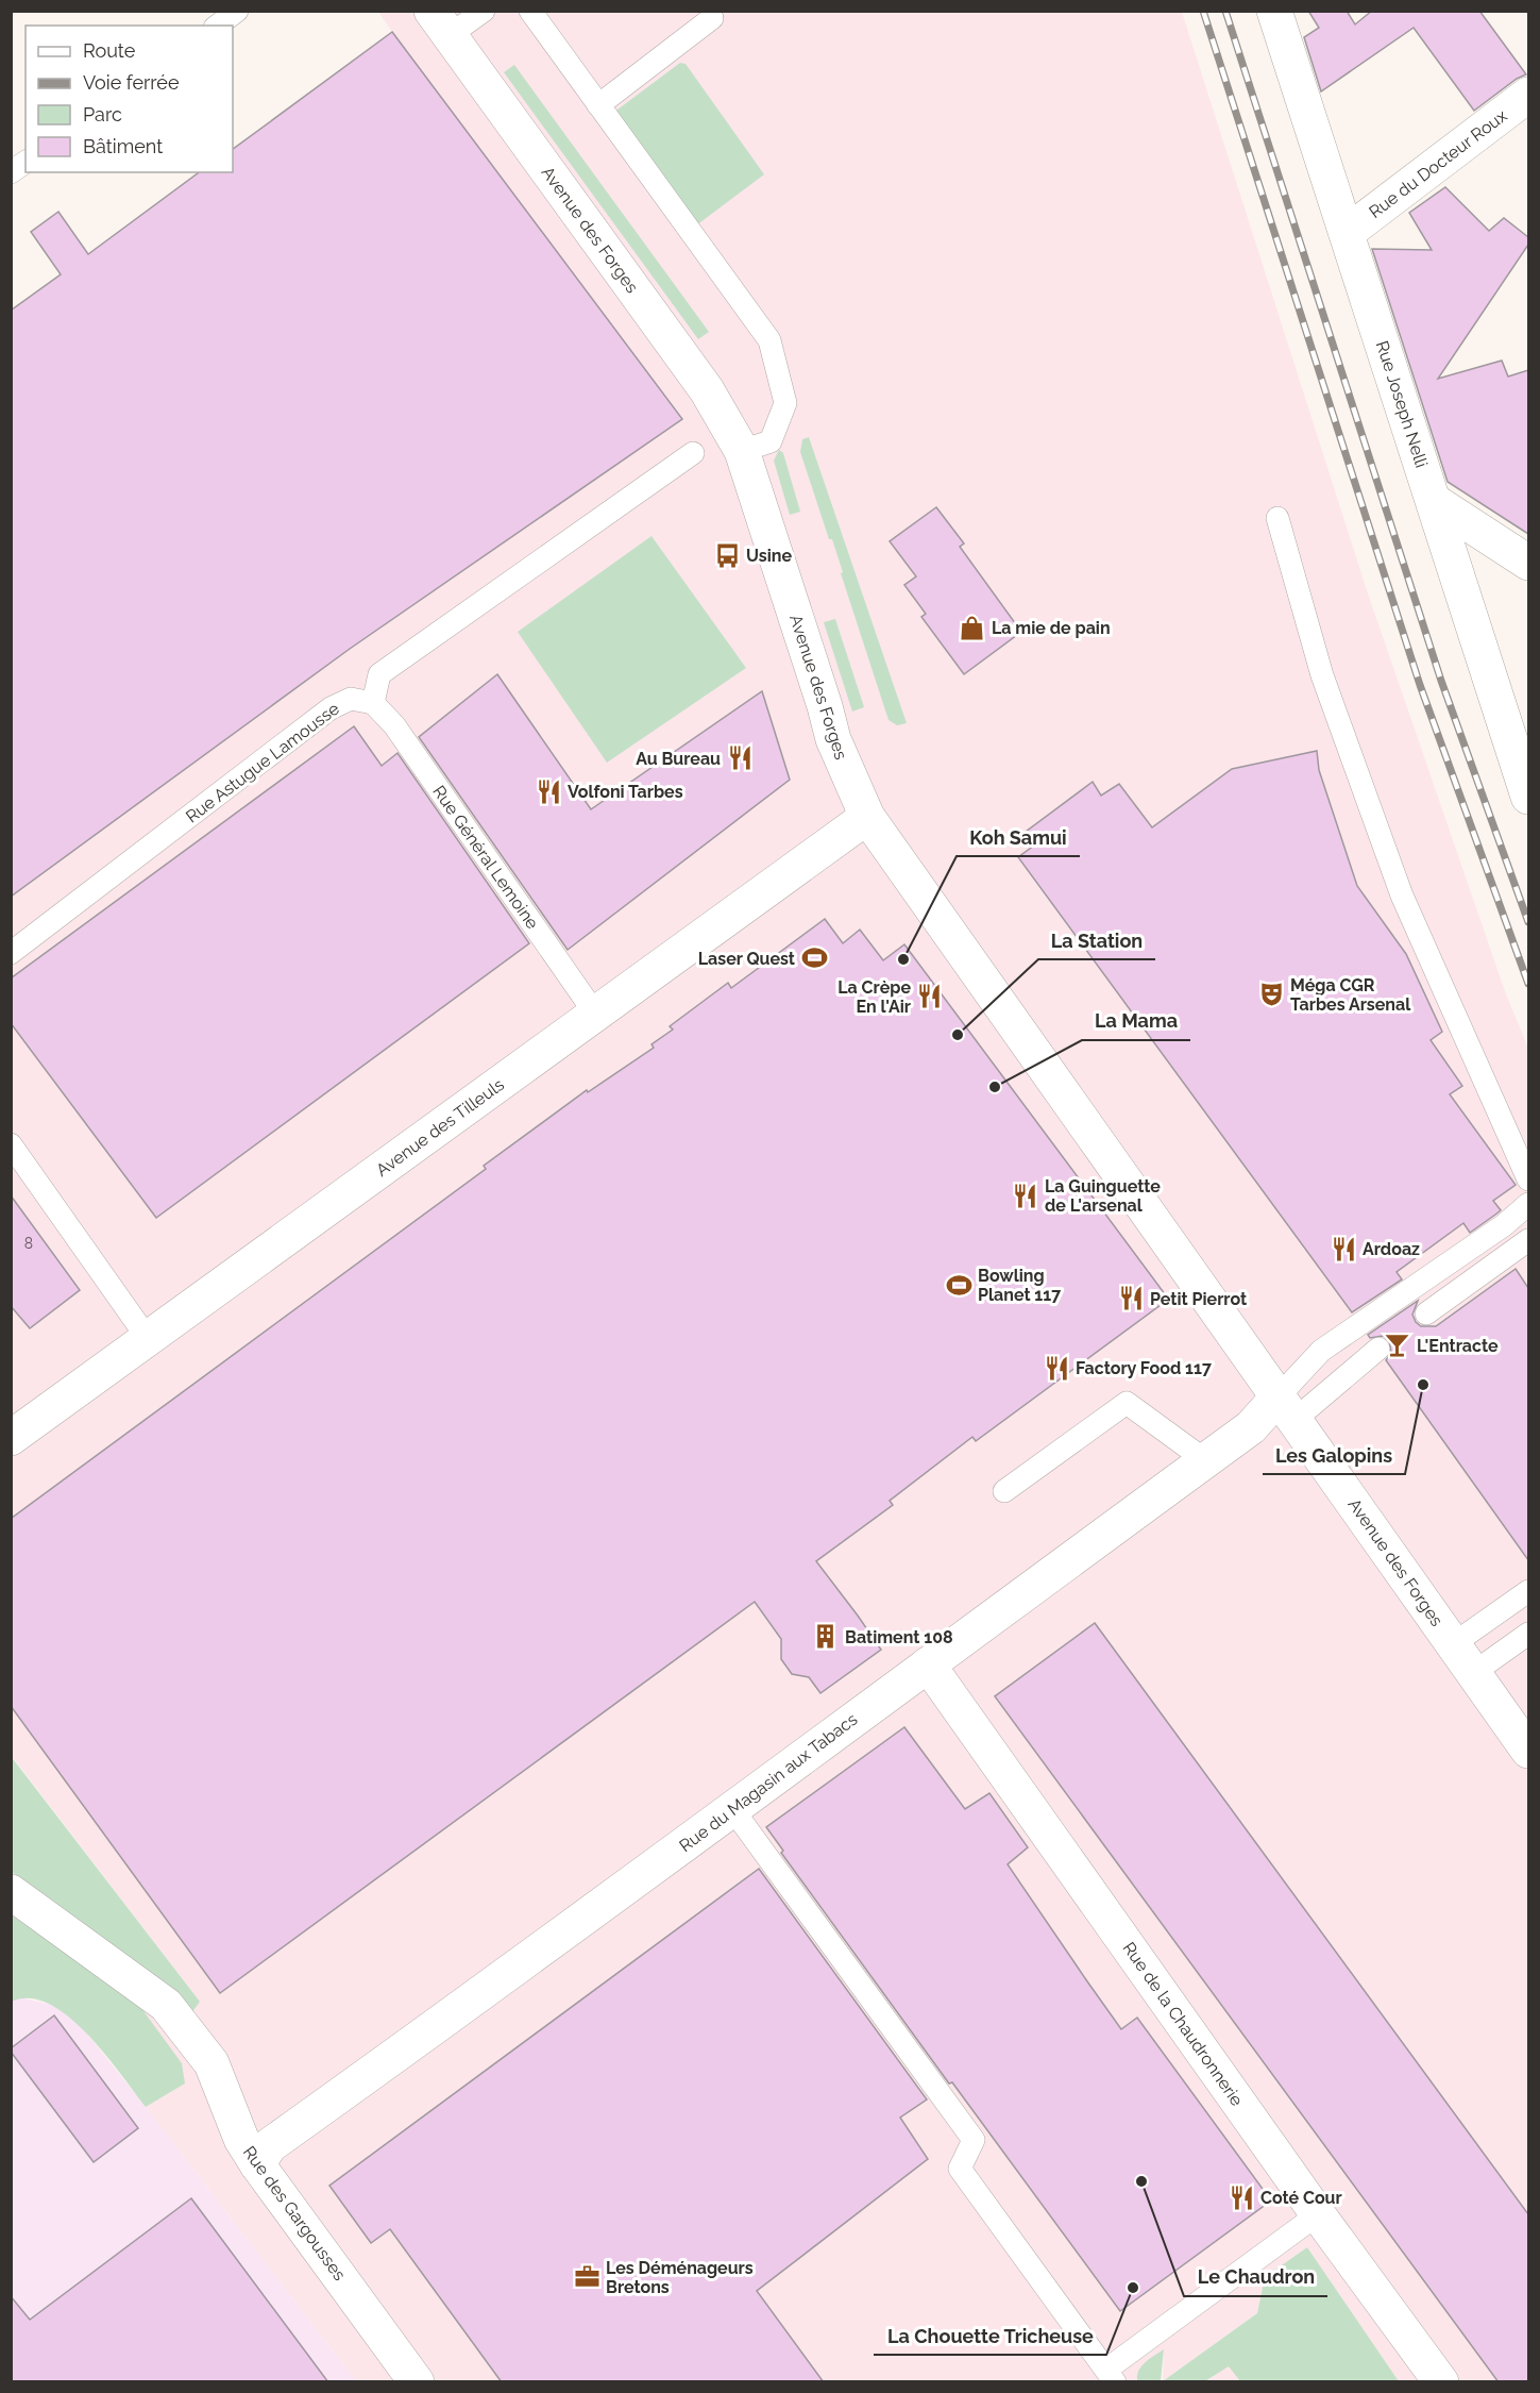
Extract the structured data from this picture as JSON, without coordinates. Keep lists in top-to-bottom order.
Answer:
{
  "streets": {
    "street": [
      "Rue du Docteur Roux",
      "Avenue des Forges",
      "Rue Joseph Nelli",
      "Avenue des Tilleuls",
      "Rue du Magasin aux Tabacs",
      "Rue de la Chaudronnerie",
      "Rue des Gargousses"
    ],
    "lane": ["Rue Astugue Lamousse", "Rue Général Lemoine"]
  },
  "crossings": [
    ["Rue du Docteur Roux", "Rue Joseph Nelli"],
    ["Avenue des Forges", "Avenue des Tilleuls"],
    ["Avenue des Forges", "Rue du Magasin aux Tabacs"],
    ["Rue Astugue Lamousse", "Rue Général Lemoine"],
    ["Rue Général Lemoine", "Avenue des Tilleuls"],
    ["Rue du Magasin aux Tabacs", "Rue de la Chaudronnerie"],
    ["Rue du Magasin aux Tabacs", "Rue des Gargousses"]
  ],
  "places": {
    "bus stop": ["Usine"],
    "shop": ["La mie de pain"],
    "restaurant": [
      "Au Bureau",
      "Volfoni Tarbes",
      "La Crèpe En l'Air",
      "La Guinguette de L'arsenal",
      "Ardoaz",
      "Petit Pierrot",
      "Factory Food 117",
      "Coté Cour"
    ],
    "sports": ["Laser Quest", "Bowling Planet 117"],
    "other": [
      "Koh Samui",
      "La Station",
      "La Mama",
      "Les Galopins",
      "Le Chaudron",
      "La Chouette Tricheuse"
    ],
    "theatre": ["Méga CGR Tarbes Arsenal"],
    "bar": ["L'Entracte"],
    "building": ["Batiment 108"],
    "office": ["Les Déménageurs Bretons"]
  },
  "house_numbers": ["8"],
  "legend": [
    "Route",
    "Voie ferrée",
    "Parc",
    "Bâtiment"
  ]
}
